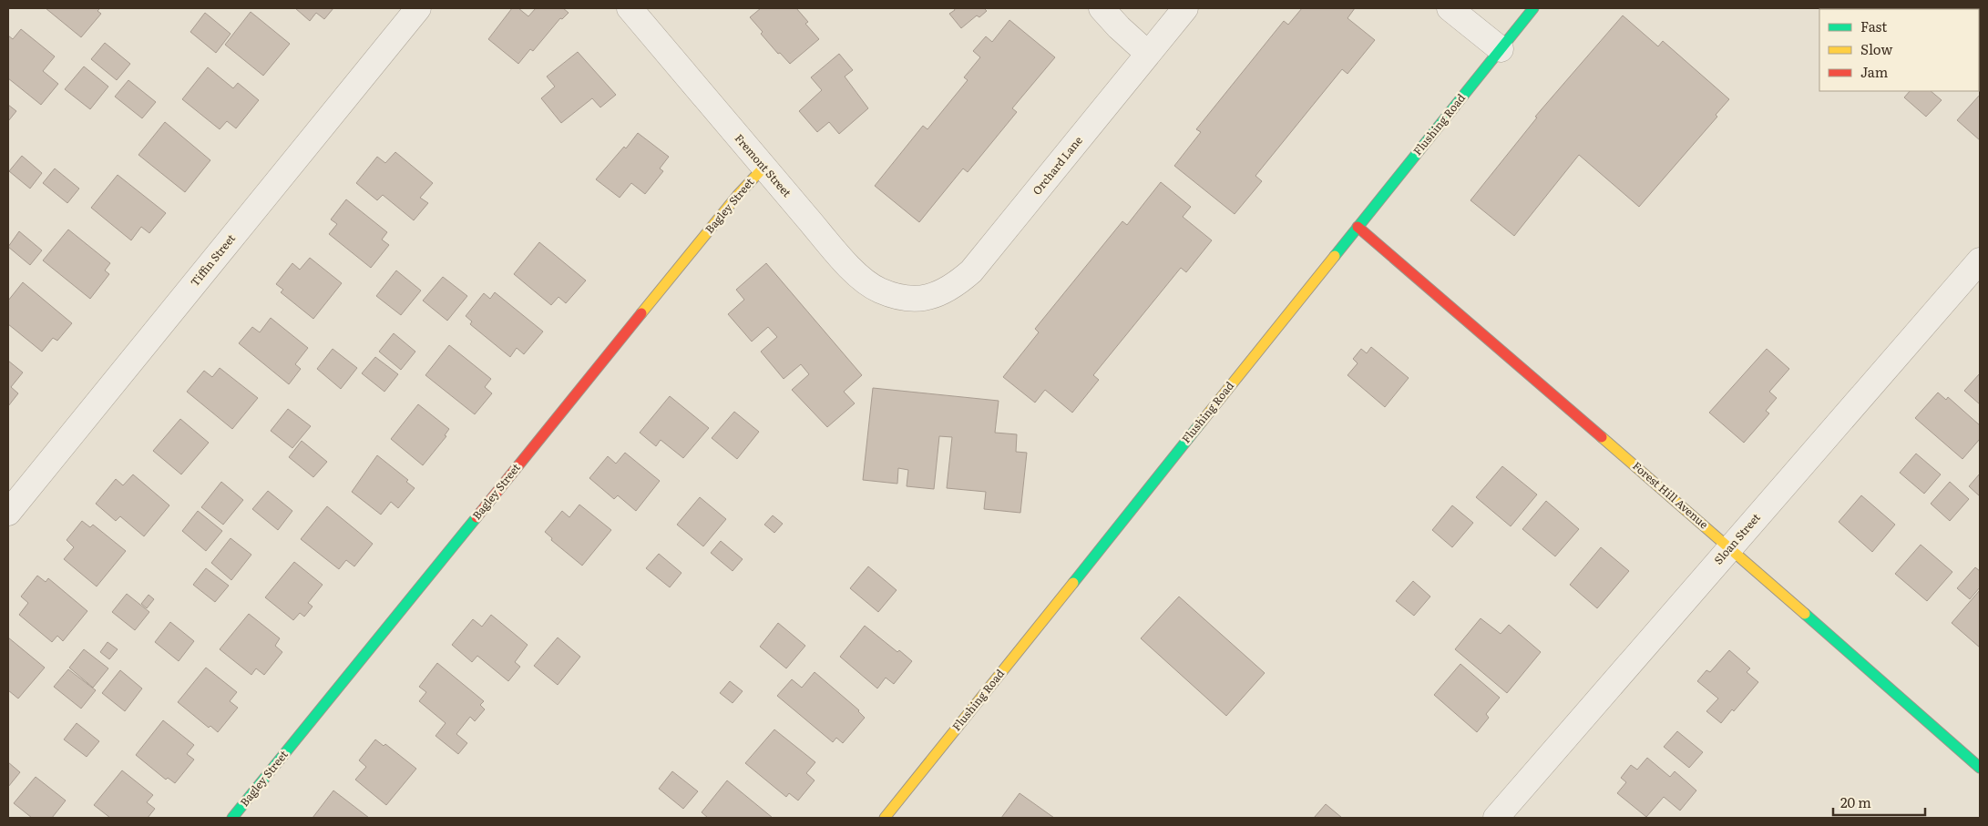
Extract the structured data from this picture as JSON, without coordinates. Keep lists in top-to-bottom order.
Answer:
{
  "streets": {
    "street": [
      "Flushing Road",
      "Fremont Street",
      "Orchard Lane",
      "Bagley Street",
      "Tiffin Street",
      "Forest Hill Avenue",
      "Sloan Street"
    ]
  },
  "crossings": [
    ["Flushing Road", "Forest Hill Avenue"],
    ["Fremont Street", "Orchard Lane"],
    ["Fremont Street", "Bagley Street"],
    ["Forest Hill Avenue", "Sloan Street"]
  ],
  "legend": ["Fast", "Slow", "Jam"],
  "scale_bar": "20 m"
}
